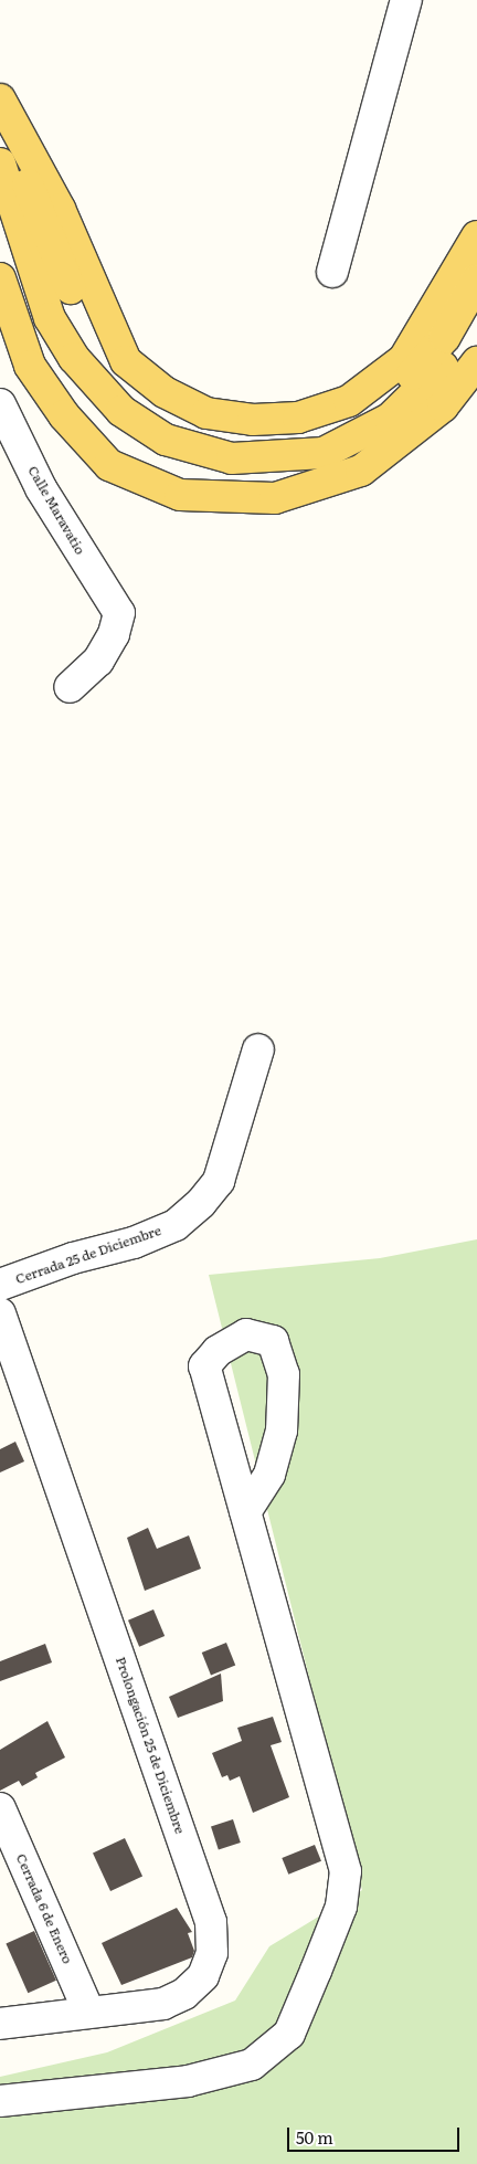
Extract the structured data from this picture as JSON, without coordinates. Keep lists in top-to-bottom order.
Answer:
{
  "streets": {
    "street": [
      "Calle Maravatio",
      "Cerrada 25 de Diciembre",
      "Prolongación 25 de Diciembre",
      "Cerrada 6 de Enero"
    ]
  },
  "crossings": [
    ["Prolongación 25 de Diciembre", "Cerrada 6 de Enero"]
  ],
  "scale_bar": "50 m"
}
